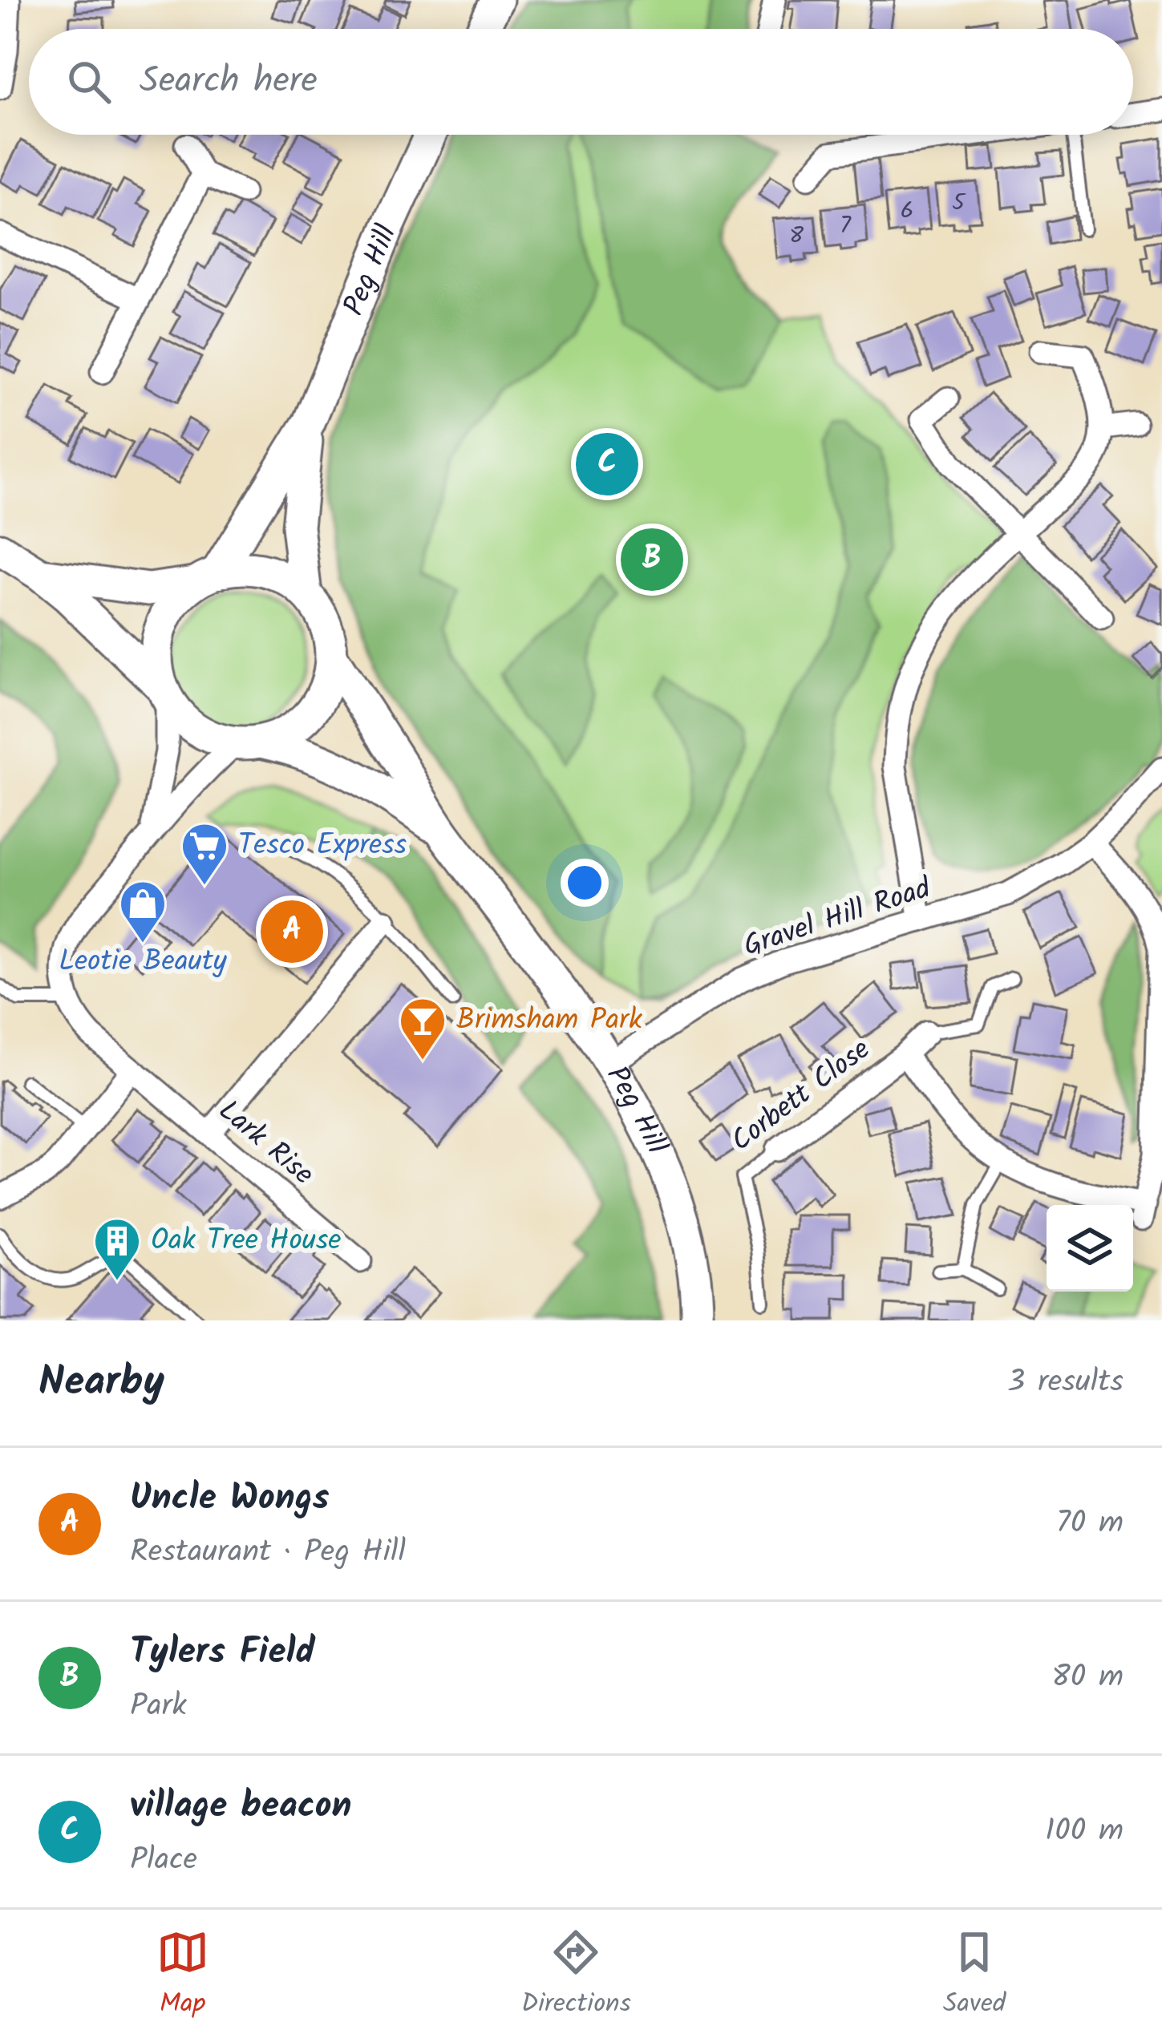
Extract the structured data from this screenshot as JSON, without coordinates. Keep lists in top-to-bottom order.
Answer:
{
  "streets": {
    "main road": ["Peg Hill"],
    "street": ["Gravel Hill Road", "Corbett Close", "Lark Rise"]
  },
  "crossings": [
    ["Peg Hill", "Gravel Hill Road"],
    ["Gravel Hill Road", "Corbett Close"]
  ],
  "places": {
    "supermarket": ["Tesco Express"],
    "shop": ["Leotie Beauty"],
    "bar": ["Brimsham Park"],
    "building": ["Oak Tree House"]
  },
  "house_numbers": [
    "5",
    "6",
    "7",
    "8"
  ],
  "page": {
    "search": "Search here",
    "pins": ["C", "B", "A"],
    "heading": ["Nearby", "3 results"],
    "list": [
      {
        "mark": "A",
        "name": "Uncle Wongs",
        "note": "Restaurant · Peg Hill",
        "value": "70 m"
      },
      {
        "mark": "B",
        "name": "Tylers Field",
        "note": "Park",
        "value": "80 m"
      },
      {
        "mark": "C",
        "name": "village beacon",
        "note": "Place",
        "value": "100 m"
      }
    ],
    "nav": ["Map", "Directions", "Saved"]
  }
}
